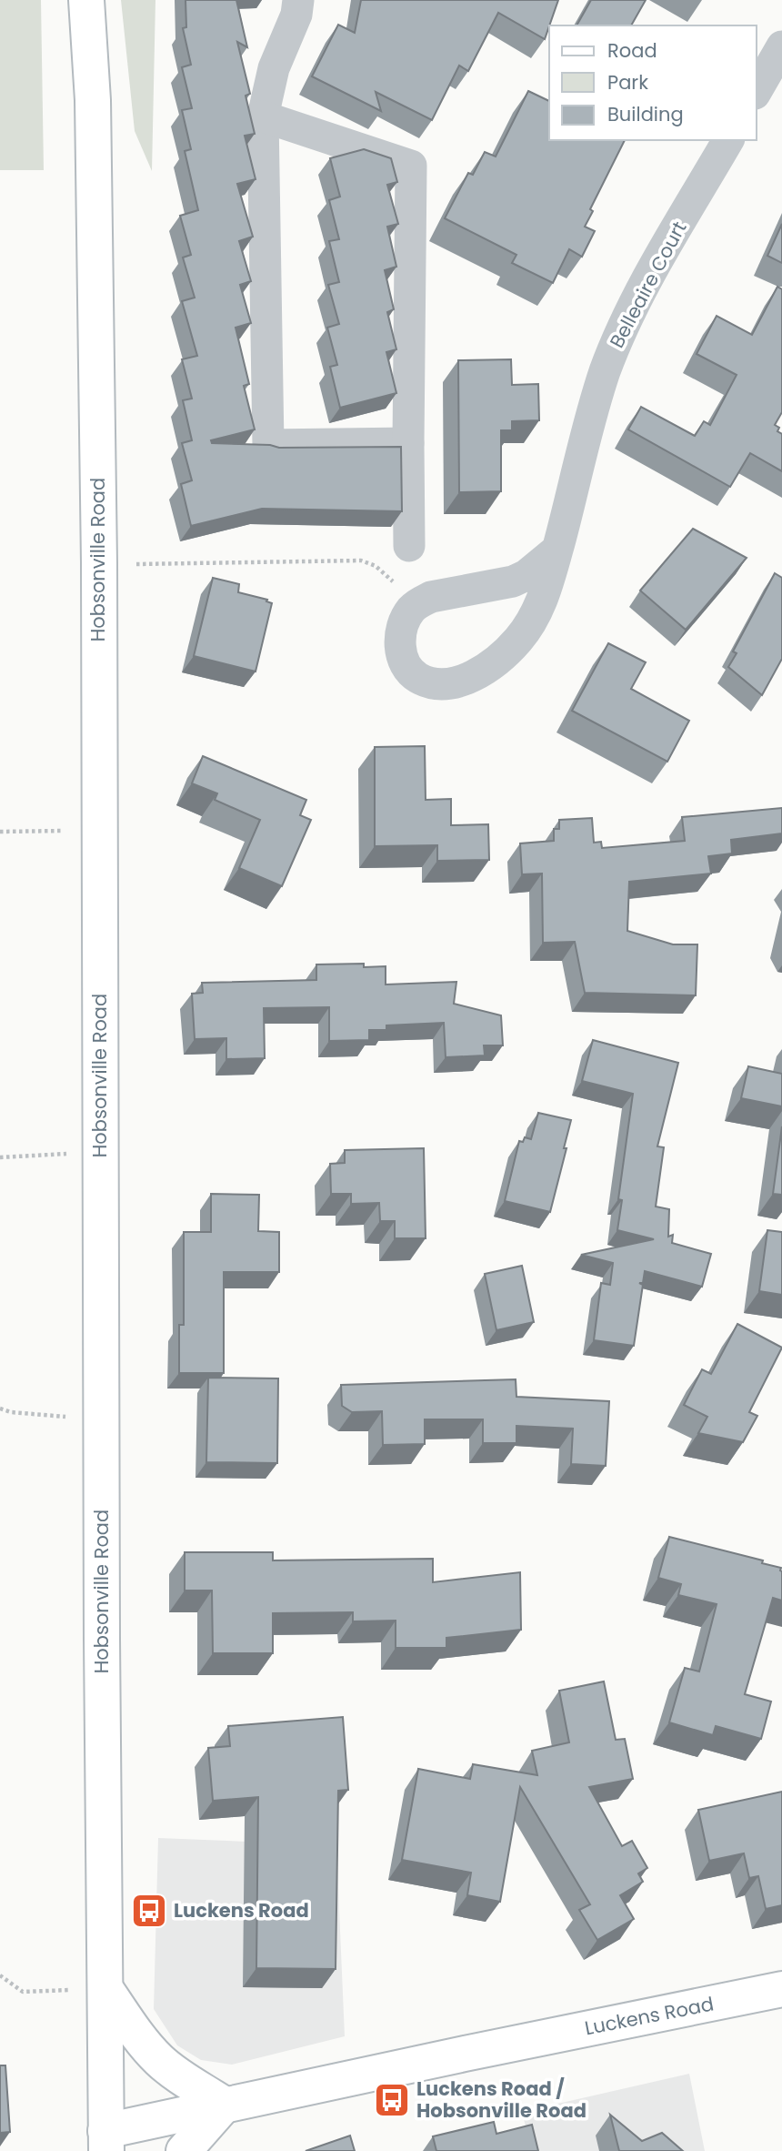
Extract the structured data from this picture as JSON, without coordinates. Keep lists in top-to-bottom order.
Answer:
{
  "streets": {
    "main road": ["Hobsonville Road", "Luckens Road"],
    "street": ["Belleaire Court"]
  },
  "crossings": [
    ["Hobsonville Road", "Luckens Road"]
  ],
  "places": {
    "bus stop": ["Luckens Road", "Luckens Road / Hobsonville Road"]
  },
  "legend": ["Road", "Park", "Building"]
}
